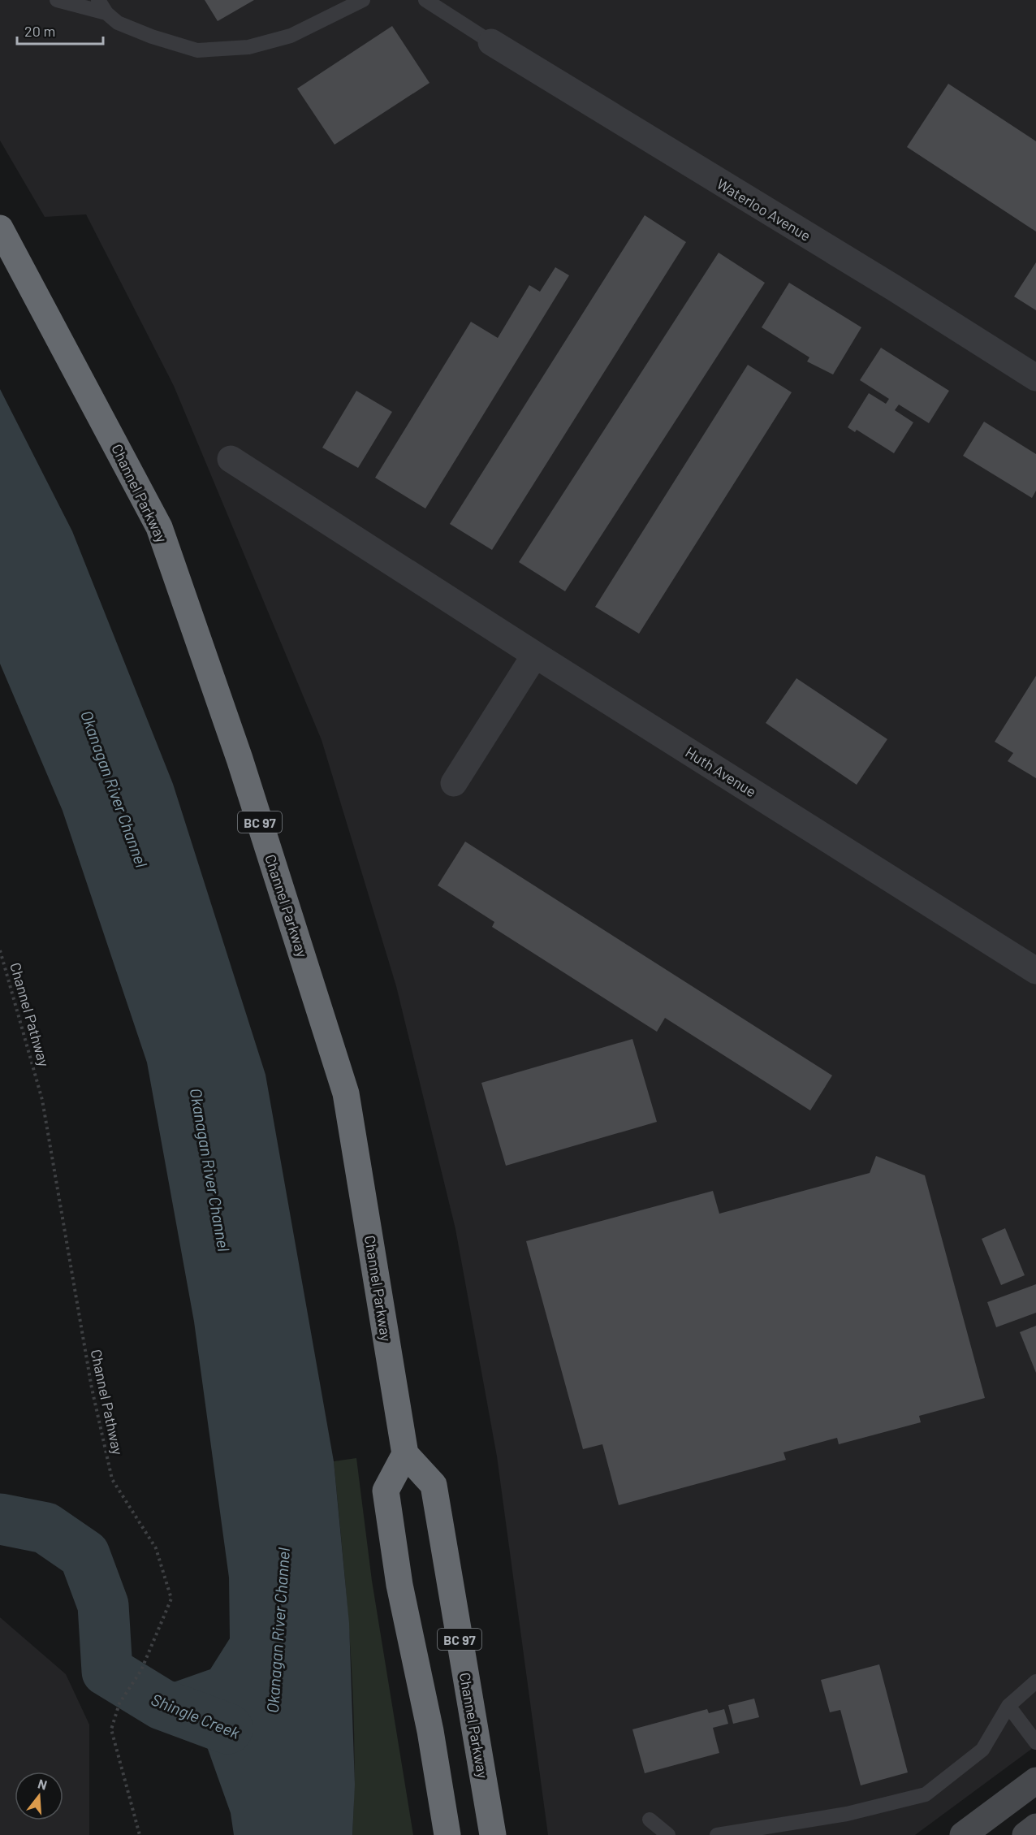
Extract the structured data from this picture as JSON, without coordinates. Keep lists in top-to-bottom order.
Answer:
{
  "streets": {
    "highway": ["Channel Parkway", "BC 97"],
    "street": ["Waterloo Avenue", "Huth Avenue"],
    "path": ["Channel Pathway"]
  },
  "water": ["Okanagan River Channel", "Shingle Creek"],
  "scale_bar": "20 m",
  "north": "top"
}
